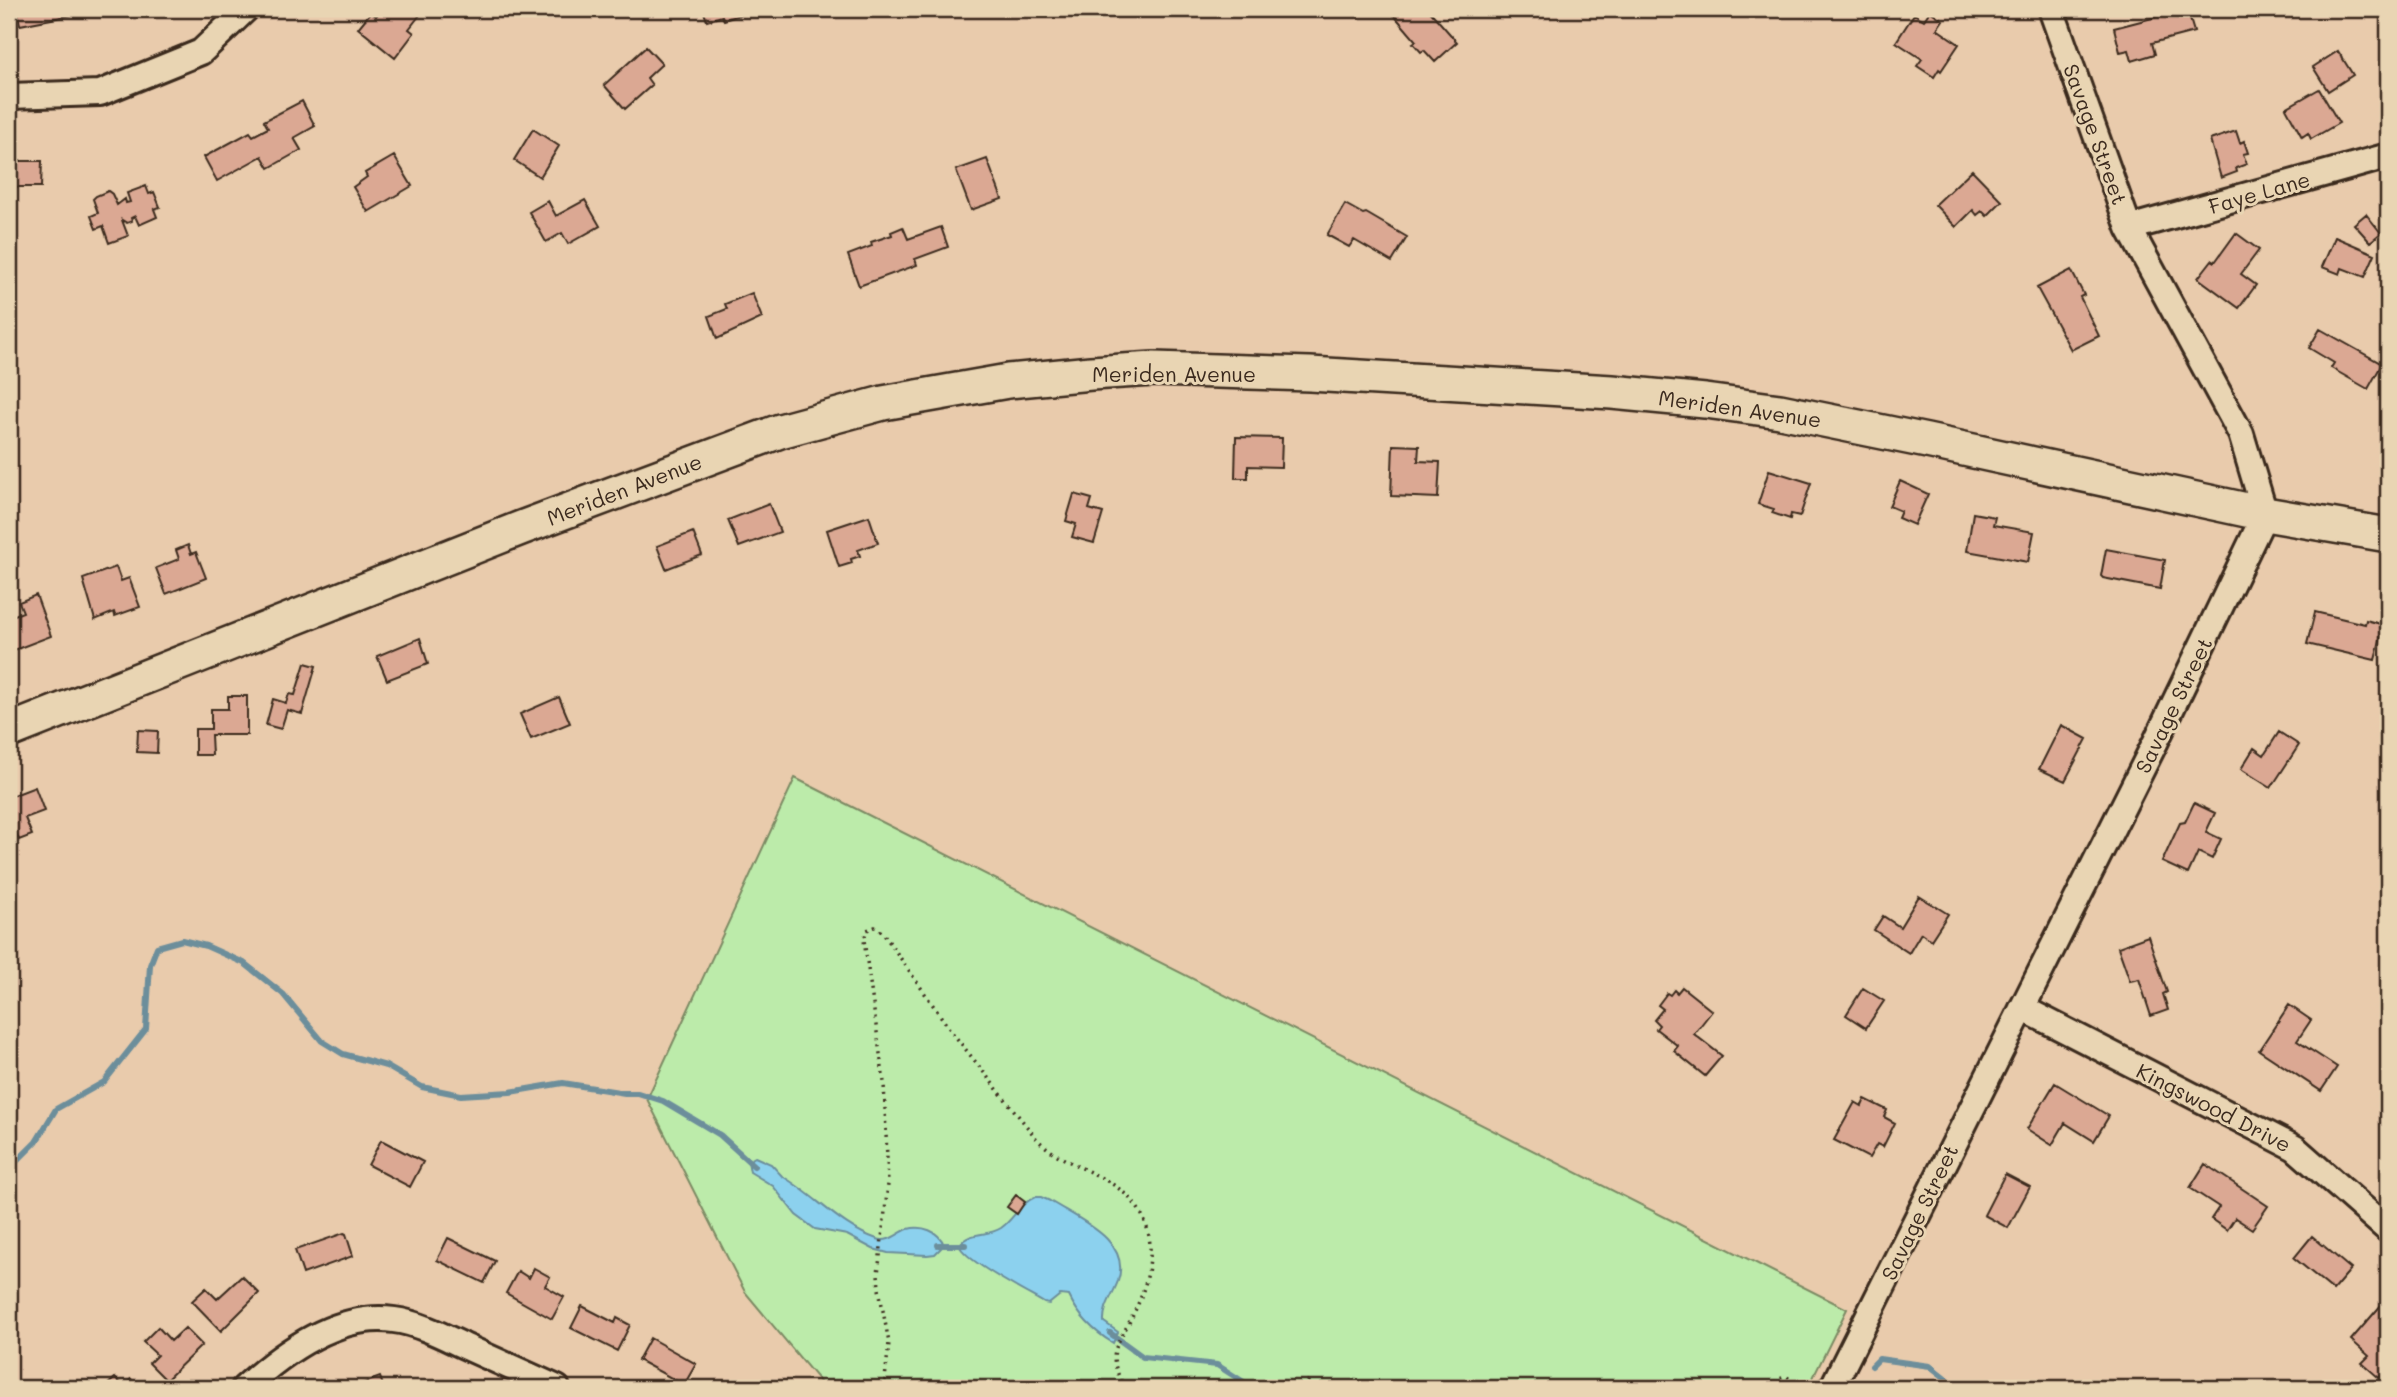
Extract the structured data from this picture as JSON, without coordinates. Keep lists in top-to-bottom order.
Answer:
{
  "streets": {
    "main road": ["Meriden Avenue"],
    "street": ["Savage Street", "Faye Lane", "Kingswood Drive"]
  },
  "crossings": [
    ["Savage Street", "Faye Lane"],
    ["Savage Street", "Meriden Avenue"],
    ["Savage Street", "Kingswood Drive"]
  ]
}
